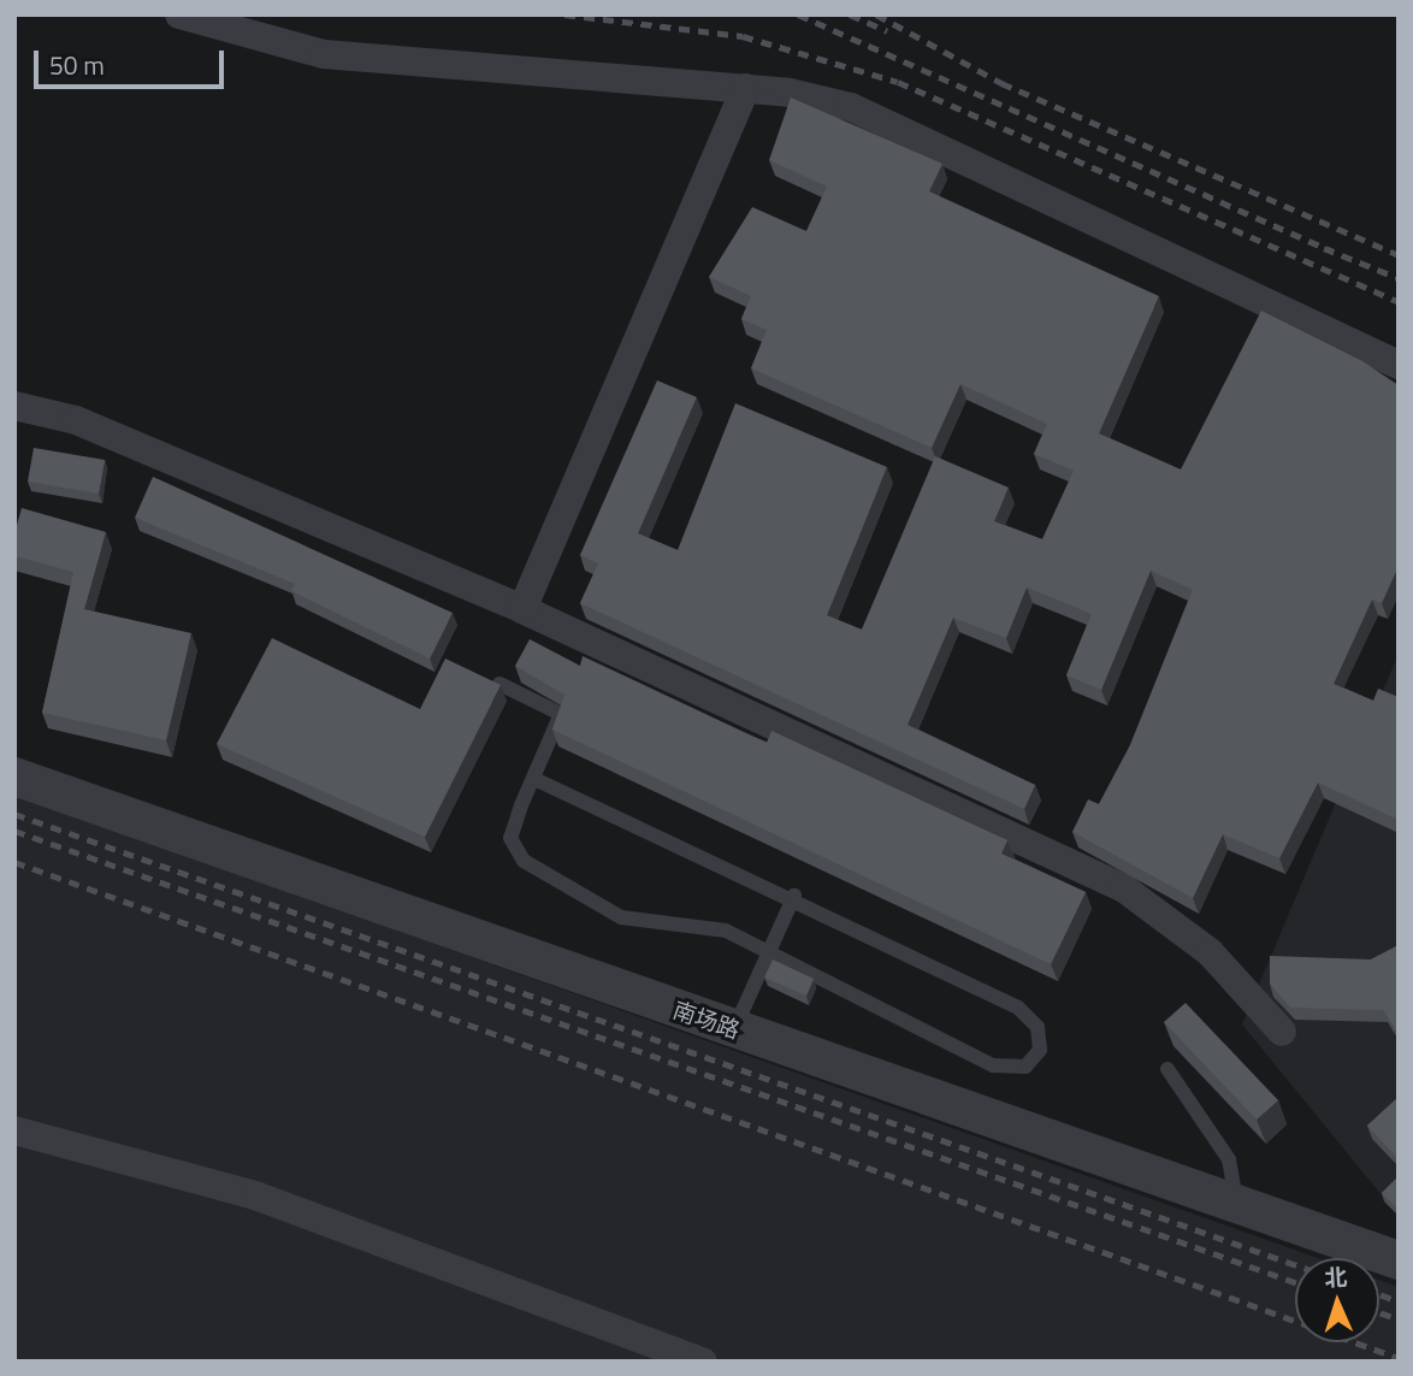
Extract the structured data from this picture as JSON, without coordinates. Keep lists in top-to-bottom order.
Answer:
{
  "streets": {
    "street": ["南场路"]
  },
  "scale_bar": "50 m",
  "north": "top"
}
